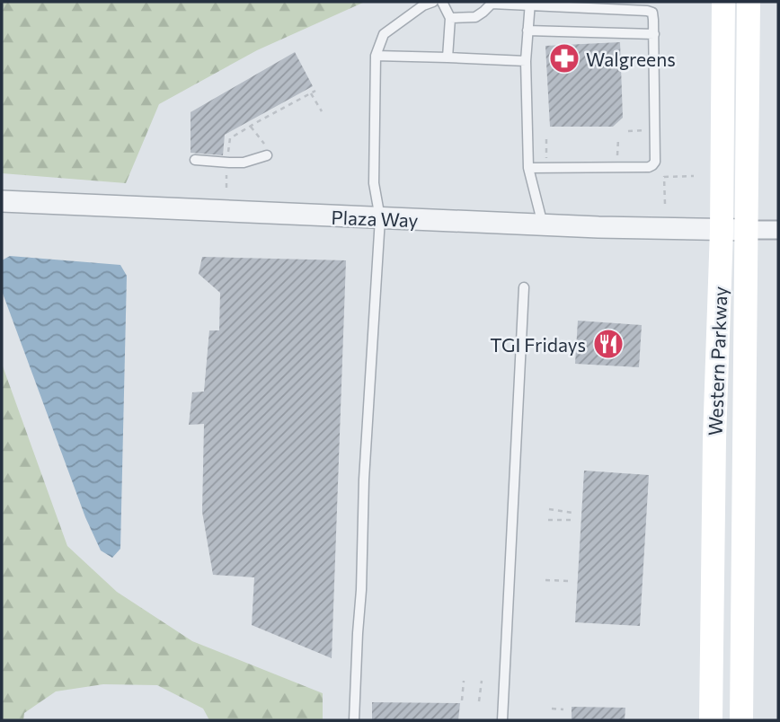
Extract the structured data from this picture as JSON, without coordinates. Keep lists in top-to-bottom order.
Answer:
{
  "streets": {
    "main road": ["Western Parkway"],
    "street": ["Plaza Way"]
  },
  "crossings": [
    ["Plaza Way", "Western Parkway"]
  ],
  "places": {
    "pharmacy": ["Walgreens"],
    "restaurant": ["TGI Fridays"]
  }
}
